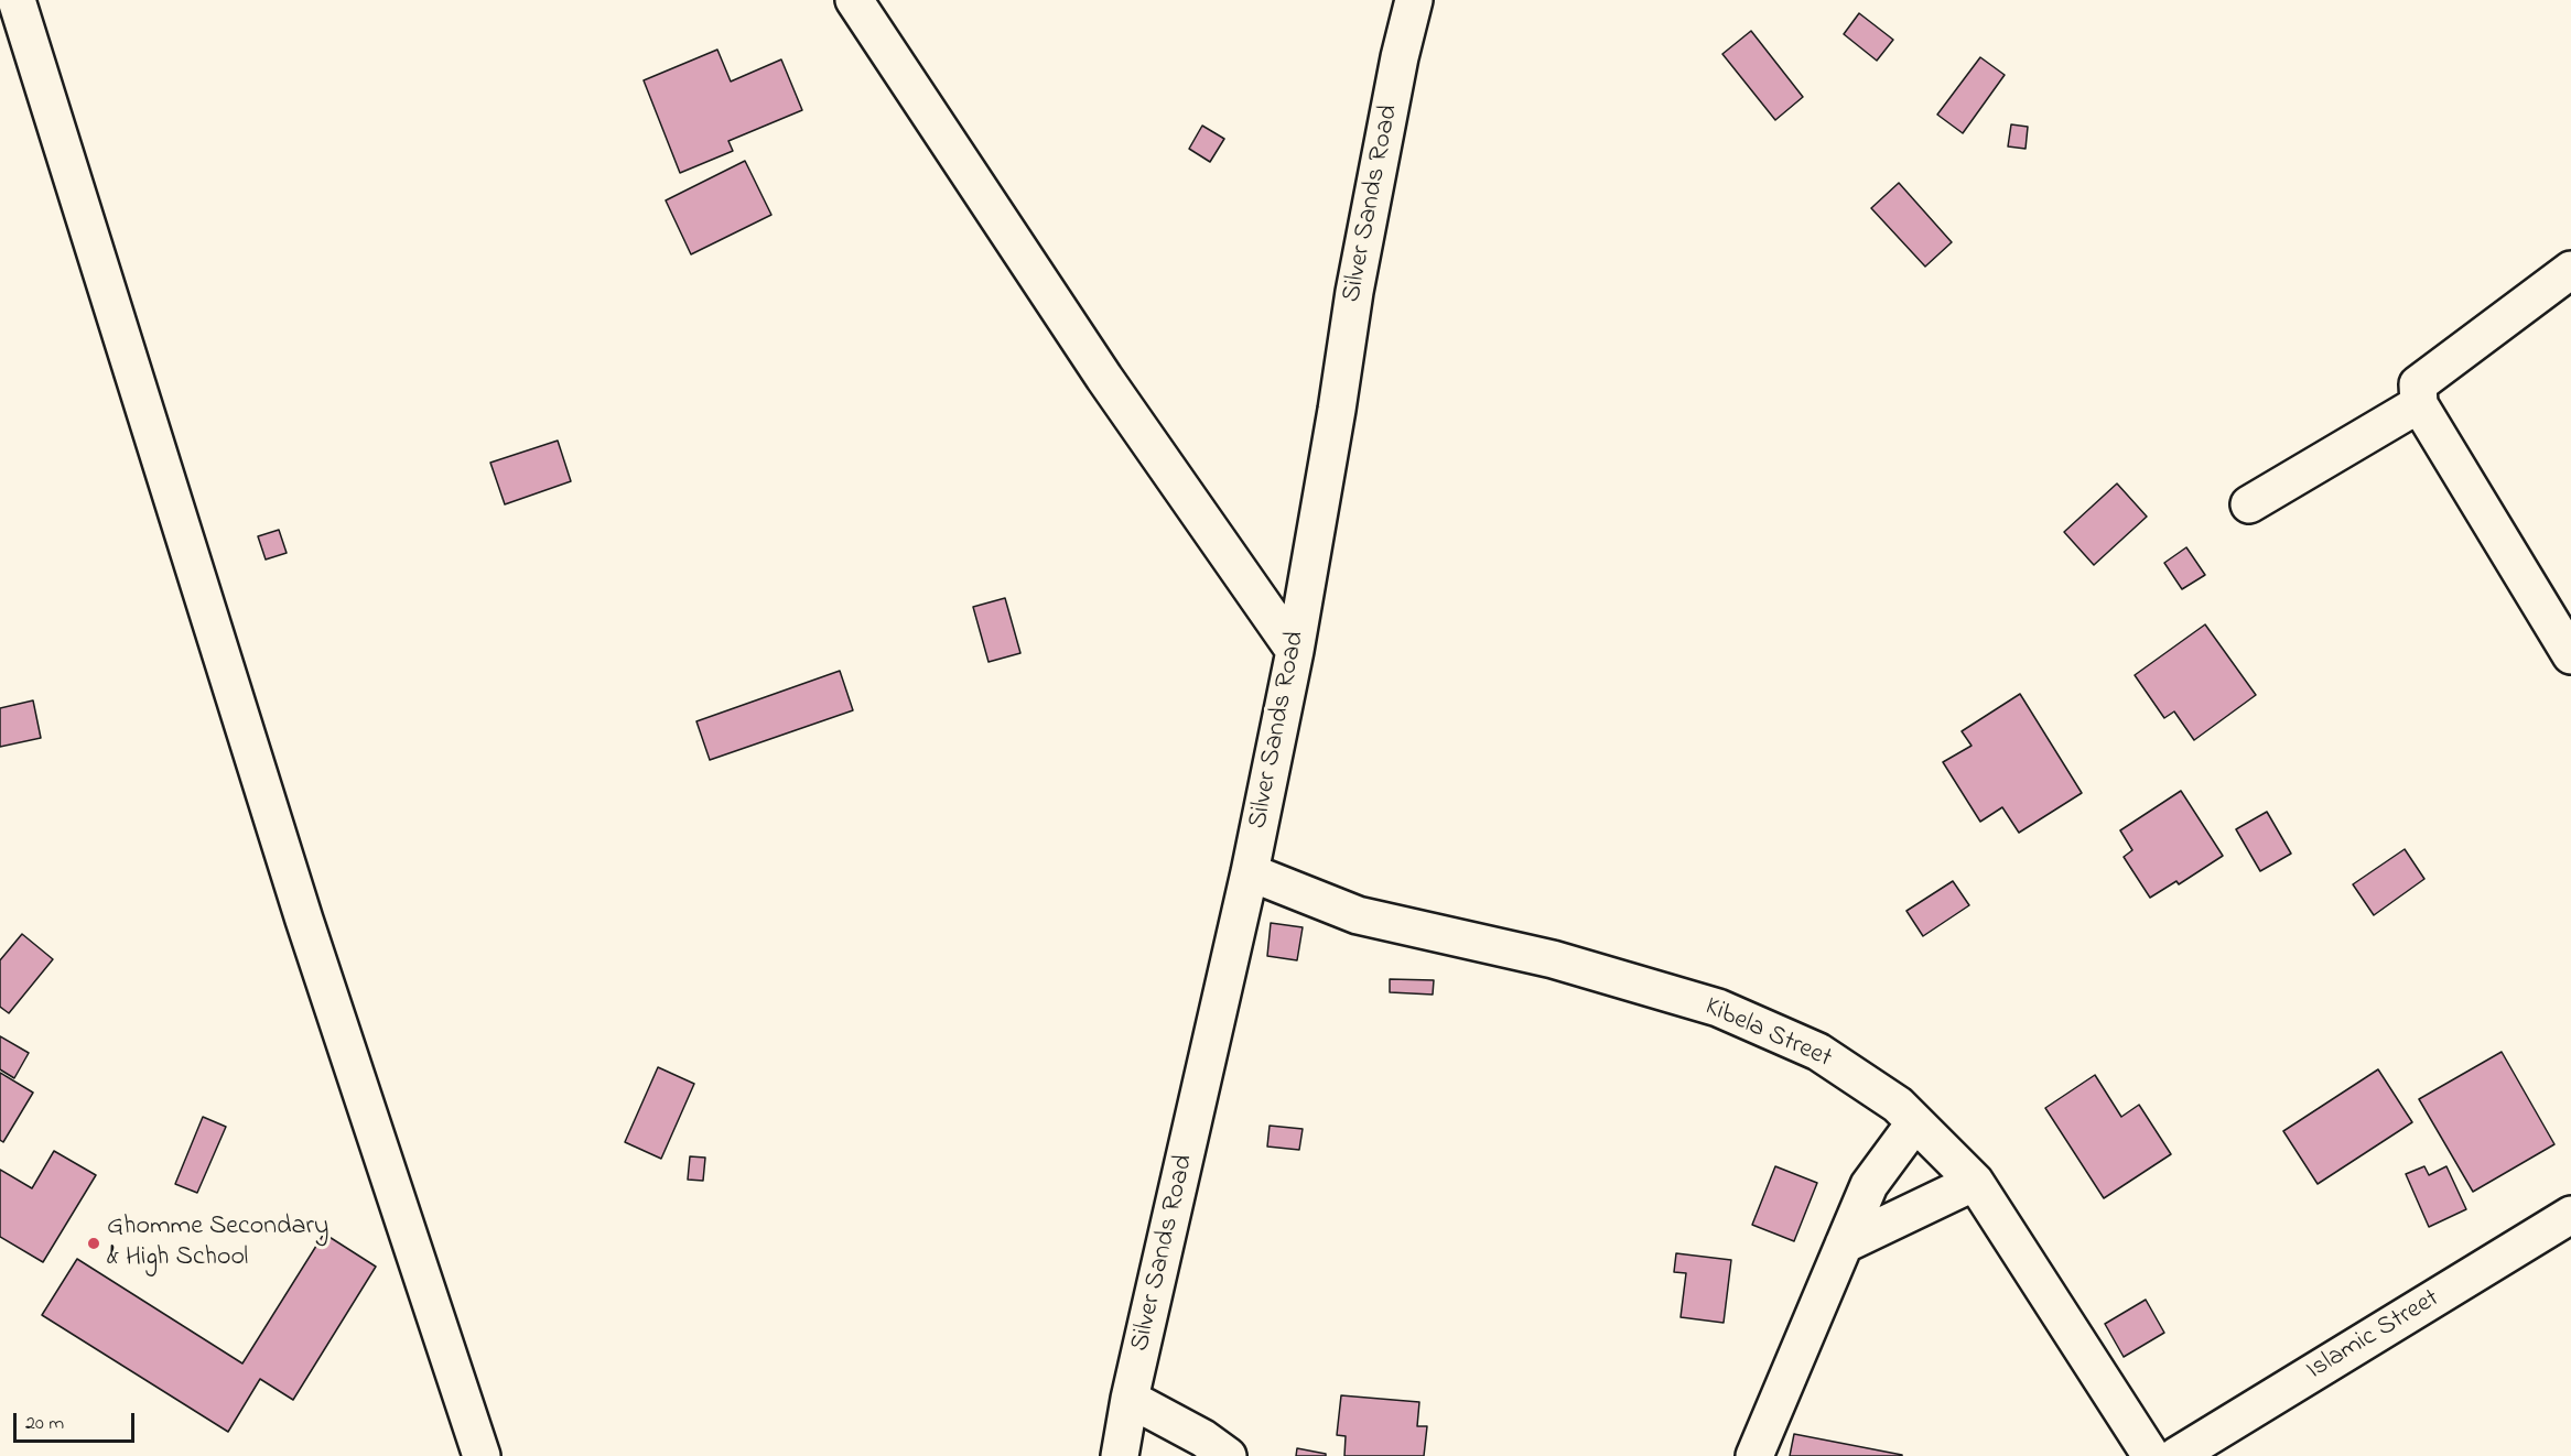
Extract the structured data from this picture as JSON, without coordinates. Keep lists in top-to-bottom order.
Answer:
{
  "streets": {
    "street": ["Silver Sands Road", "Kibela Street", "Islamic Street"]
  },
  "crossings": [
    ["Silver Sands Road", "Kibela Street"]
  ],
  "places": ["Ghomme Secondary & High School"],
  "scale_bar": "20 m"
}
